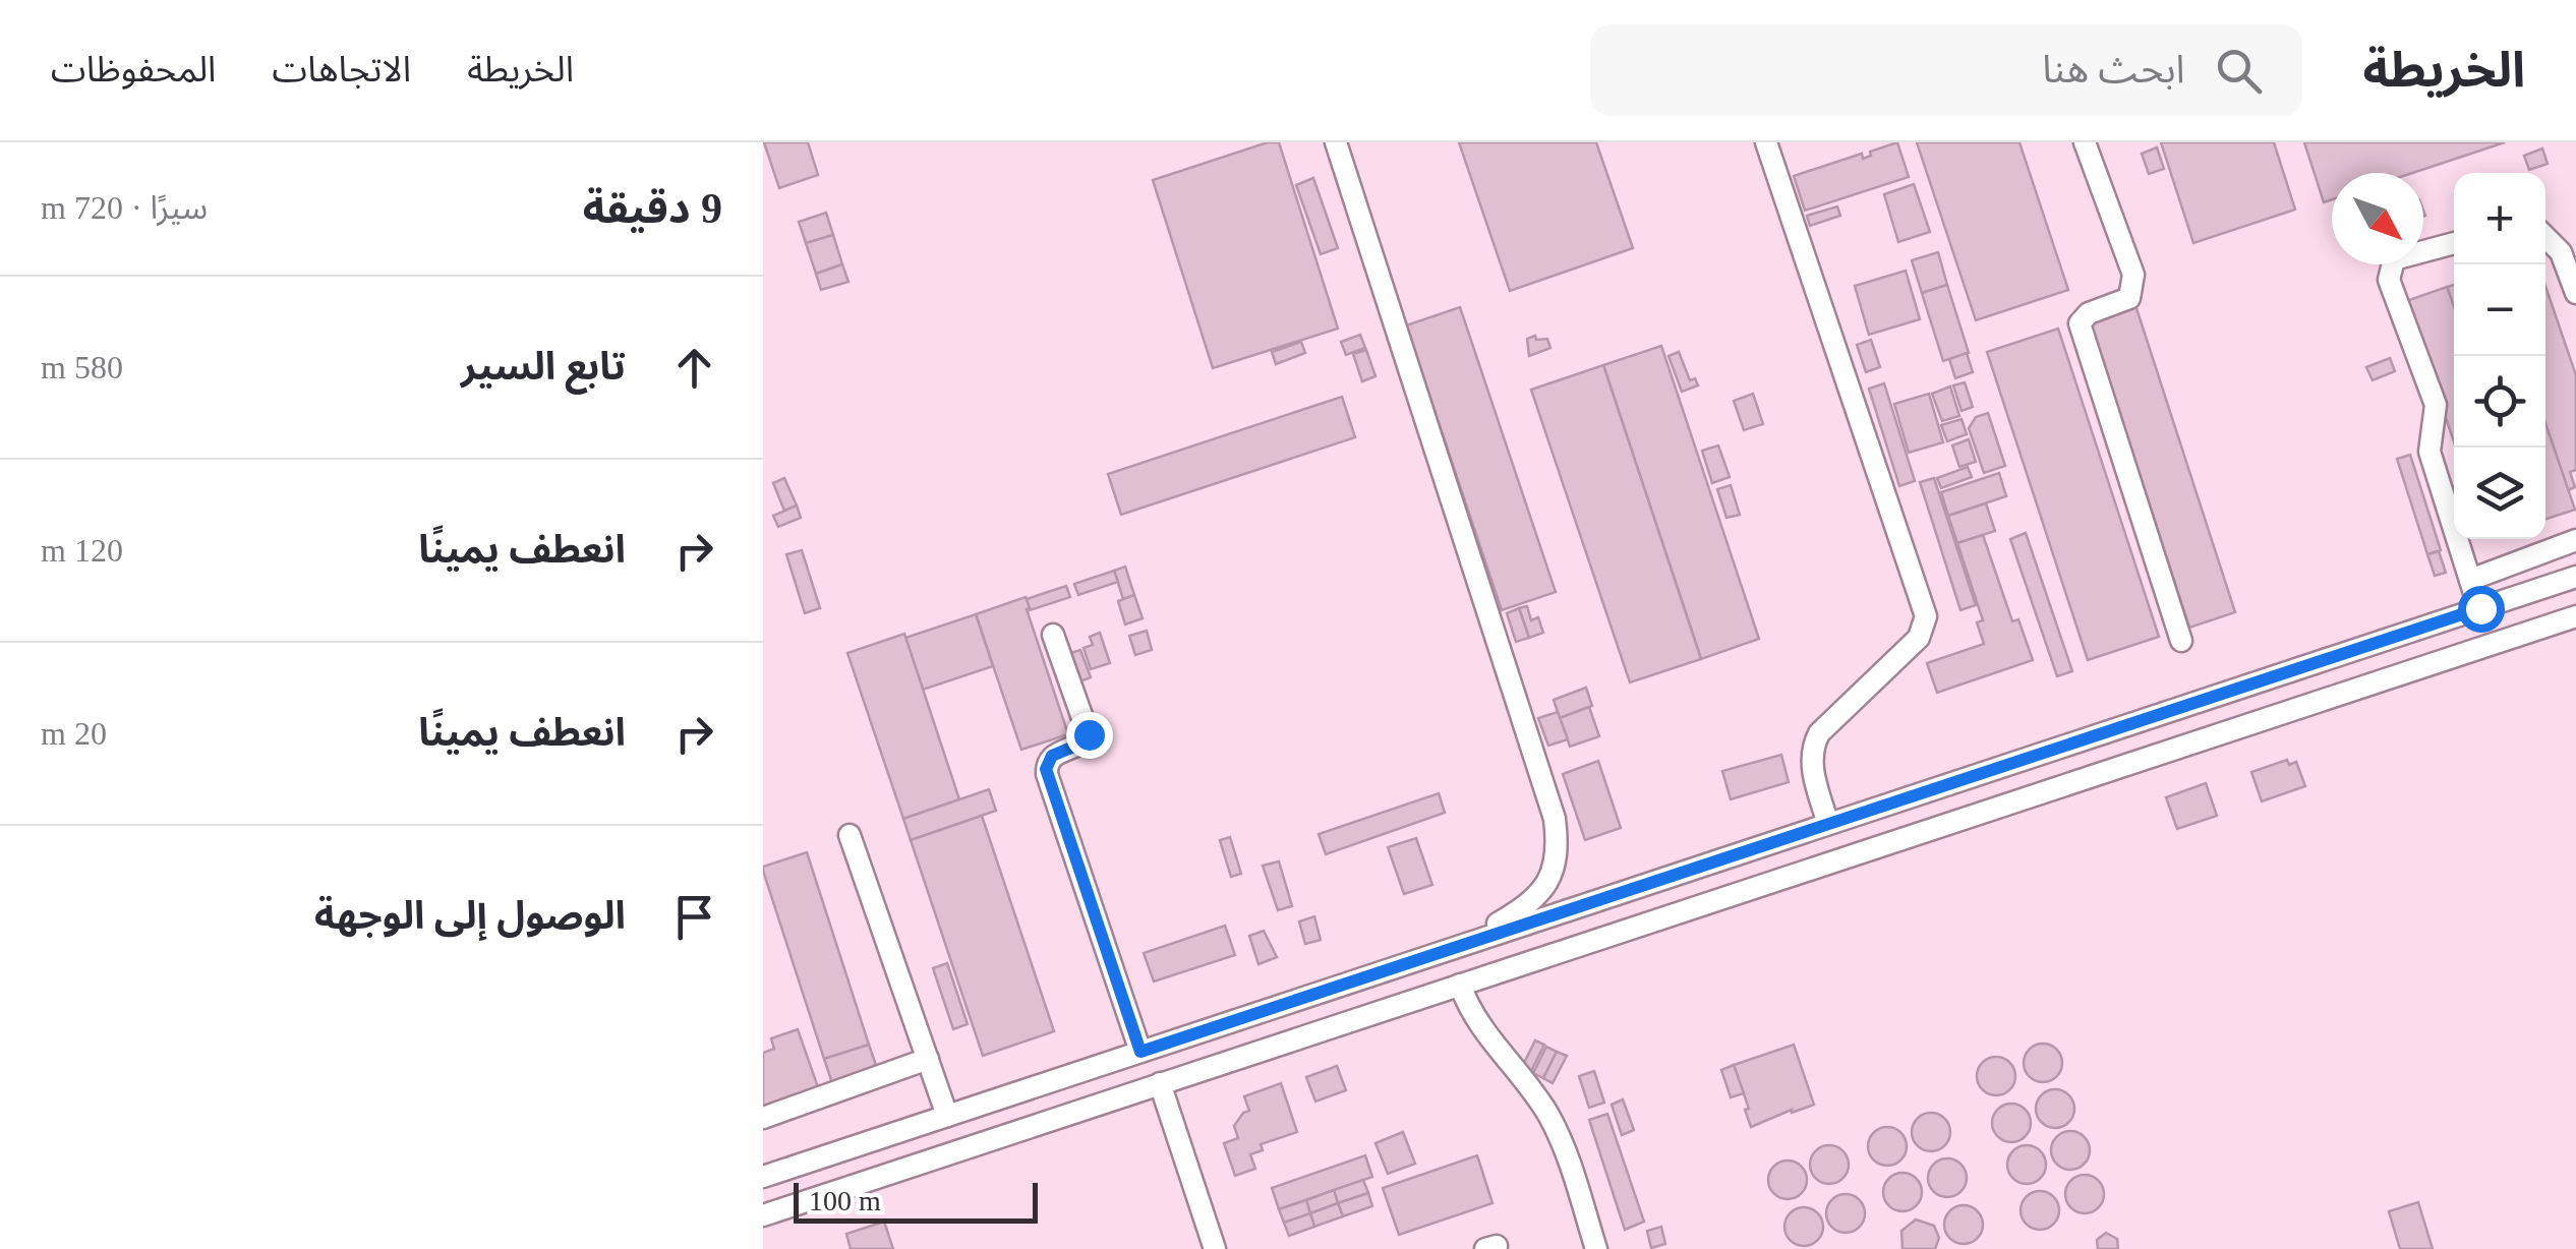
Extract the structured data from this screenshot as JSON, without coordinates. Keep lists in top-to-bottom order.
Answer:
{
  "scale_bar": "100 m",
  "north": "bottom right",
  "page": {
    "header": "الخريطة",
    "search": "ابحث هنا",
    "nav": ["الخريطة", "الاتجاهات", "المحفوظات"],
    "heading": ["9 دقيقة", "سيرًا · 720 m"],
    "map_buttons": ["+", "−"],
    "list": [
      ["تابع السير", "580 m"],
      ["انعطف يمينًا", "120 m"],
      ["انعطف يمينًا", "20 m"],
      "الوصول إلى الوجهة"
    ],
    "scale": "100 m"
  }
}
